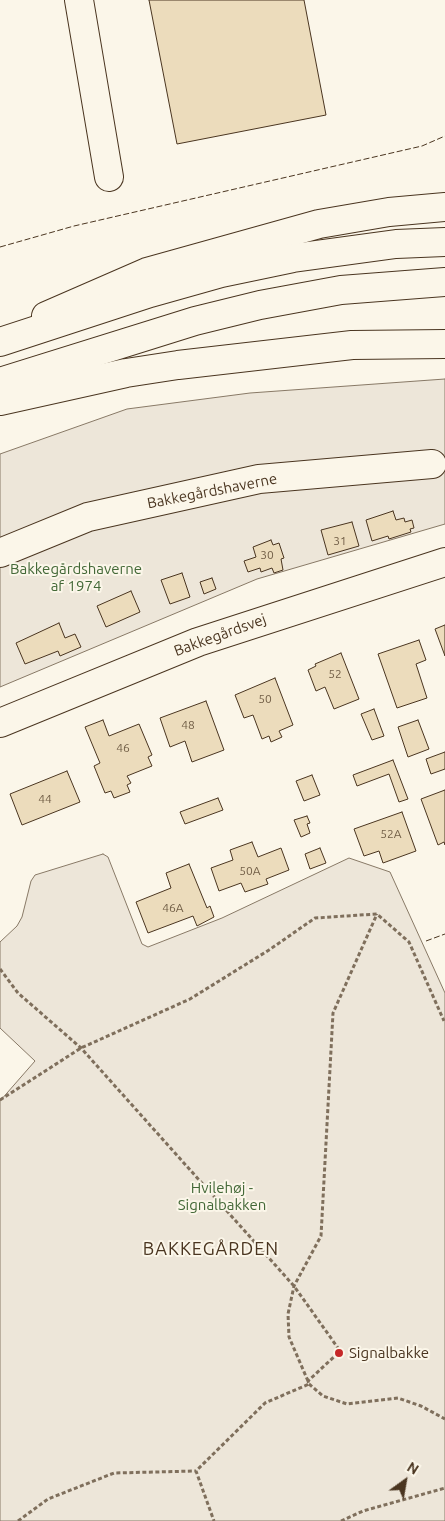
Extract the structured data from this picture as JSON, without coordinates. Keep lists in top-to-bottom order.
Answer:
{
  "streets": {
    "main road": ["Bakkegårdshaverne", "Bakkegårdsvej"]
  },
  "districts": ["BAKKEGÅRDEN"],
  "parks": ["Bakkegårdshaverne af 1974", "Hvilehøj - Signalbakken"],
  "places": ["Signalbakke"],
  "house_numbers": [
    "31",
    "30",
    "52",
    "50",
    "48",
    "46",
    "44",
    "52A",
    "50A",
    "46A"
  ],
  "north": "top right"
}
